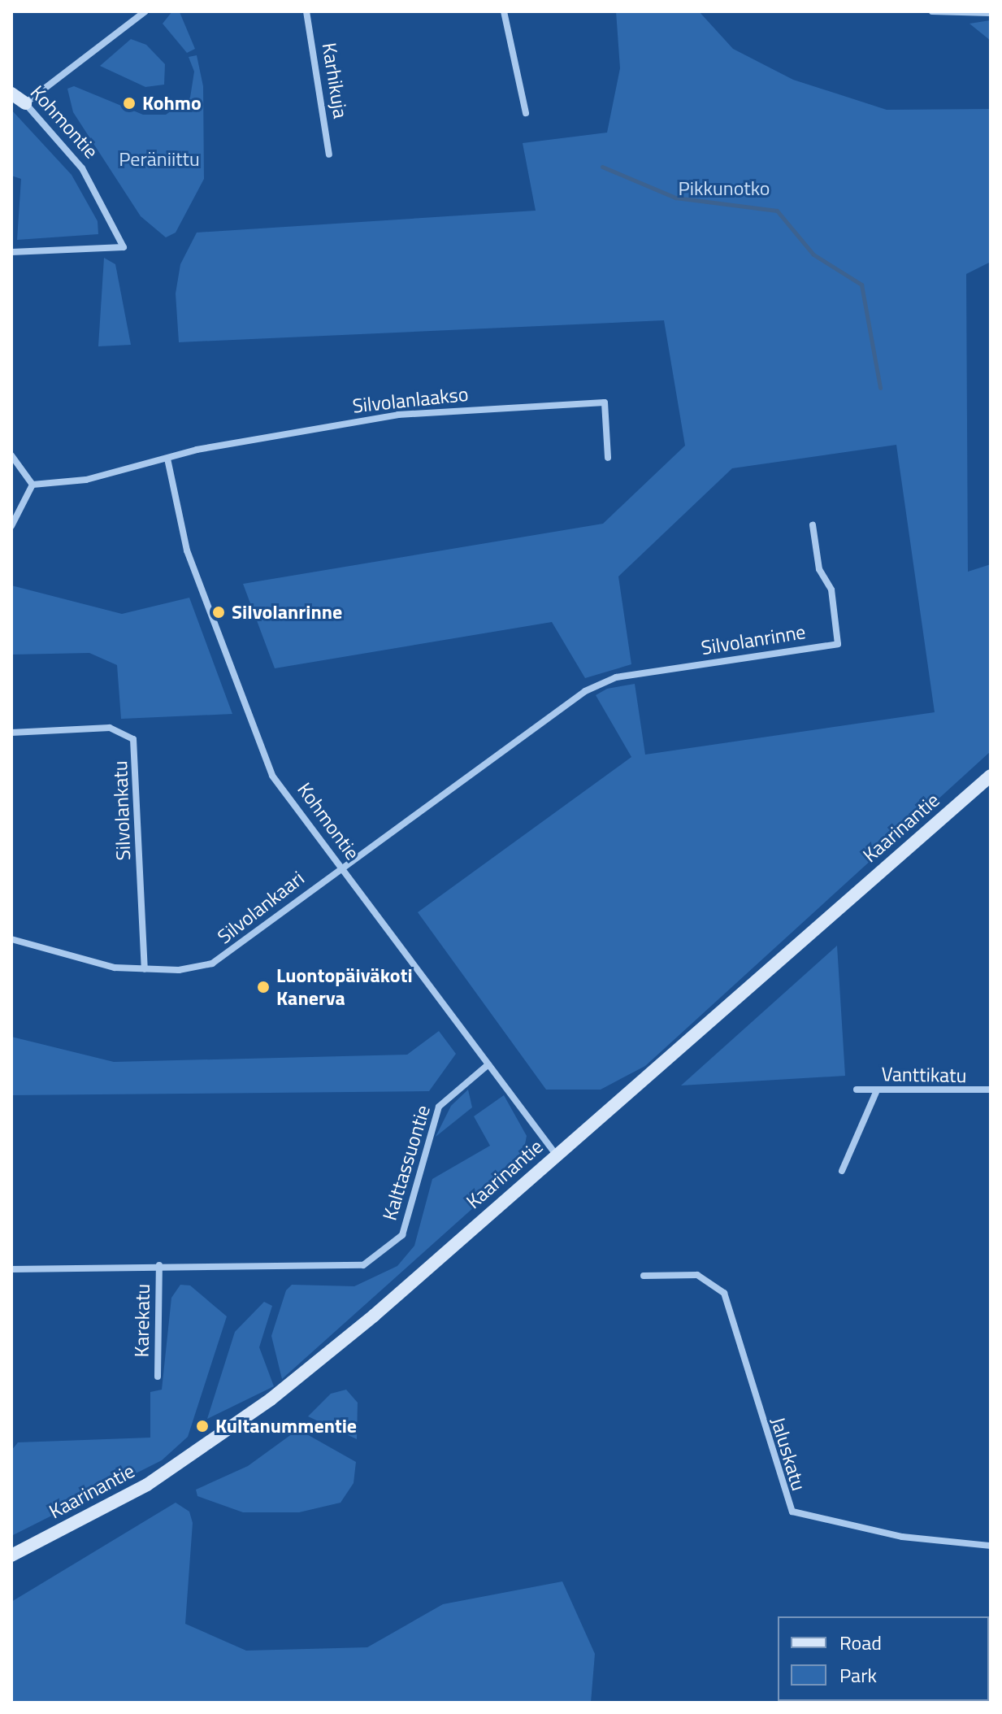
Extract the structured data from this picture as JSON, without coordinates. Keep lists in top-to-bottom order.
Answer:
{
  "streets": {
    "main road": ["Kohmontie", "Kaarinantie"],
    "street": [
      "Karhikuja",
      "Silvolanlaakso",
      "Silvolanrinne",
      "Silvolankatu",
      "Silvolankaari",
      "Vanttikatu",
      "Kalttassuontie",
      "Karekatu",
      "Jaluskatu"
    ]
  },
  "crossings": [
    ["Kohmontie", "Silvolanlaakso"],
    ["Kohmontie", "Silvolanrinne"],
    ["Kohmontie", "Kaarinantie"],
    ["Kohmontie", "Silvolankaari"],
    ["Kohmontie", "Kalttassuontie"],
    ["Silvolanrinne", "Silvolankaari"],
    ["Silvolankatu", "Silvolankaari"],
    ["Kalttassuontie", "Karekatu"]
  ],
  "parks": ["Peräniittu", "Pikkunotko"],
  "places": [
    "Kohmo",
    "Silvolanrinne",
    "Luontopäiväkoti Kanerva",
    "Kultanummentie"
  ],
  "legend": ["Road", "Park"]
}
